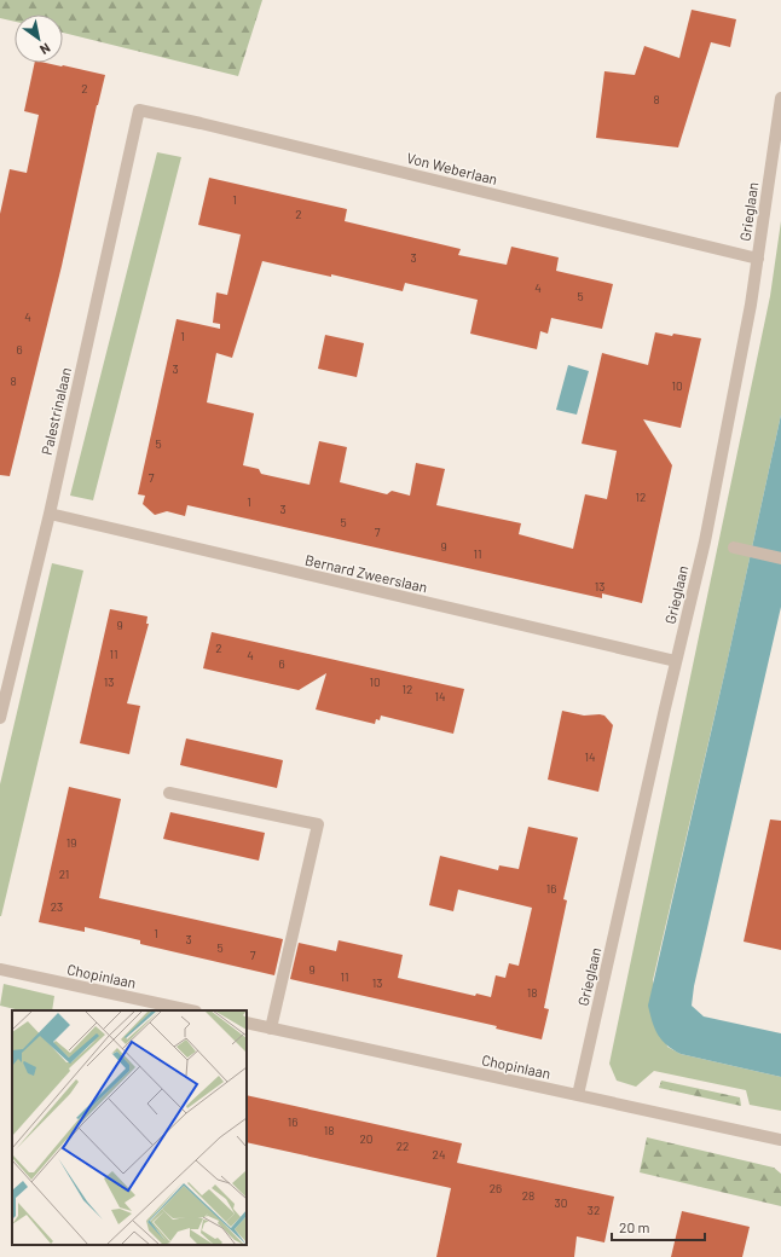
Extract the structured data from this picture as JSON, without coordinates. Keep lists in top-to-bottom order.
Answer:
{
  "streets": {
    "street": [
      "Von Weberlaan",
      "Grieglaan",
      "Palestrinalaan",
      "Bernard Zweerslaan",
      "Chopinlaan"
    ]
  },
  "crossings": [
    ["Von Weberlaan", "Grieglaan"],
    ["Von Weberlaan", "Palestrinalaan"],
    ["Grieglaan", "Bernard Zweerslaan"],
    ["Grieglaan", "Chopinlaan"],
    ["Palestrinalaan", "Bernard Zweerslaan"]
  ],
  "house_numbers": [
    "2",
    "8",
    "1",
    "2",
    "3",
    "4",
    "5",
    "4",
    "1",
    "6",
    "3",
    "8",
    "10",
    "5",
    "7",
    "12",
    "1",
    "3",
    "5",
    "7",
    "9",
    "11",
    "13",
    "9",
    "2",
    "11",
    "4",
    "6",
    "13",
    "10",
    "12",
    "14",
    "14",
    "19",
    "21",
    "16",
    "23",
    "1",
    "3",
    "5",
    "7",
    "9",
    "11",
    "13",
    "18",
    "16",
    "18",
    "20",
    "22",
    "24",
    "26",
    "28",
    "30",
    "32"
  ],
  "scale_bar": "20 m",
  "north": "bottom right"
}
